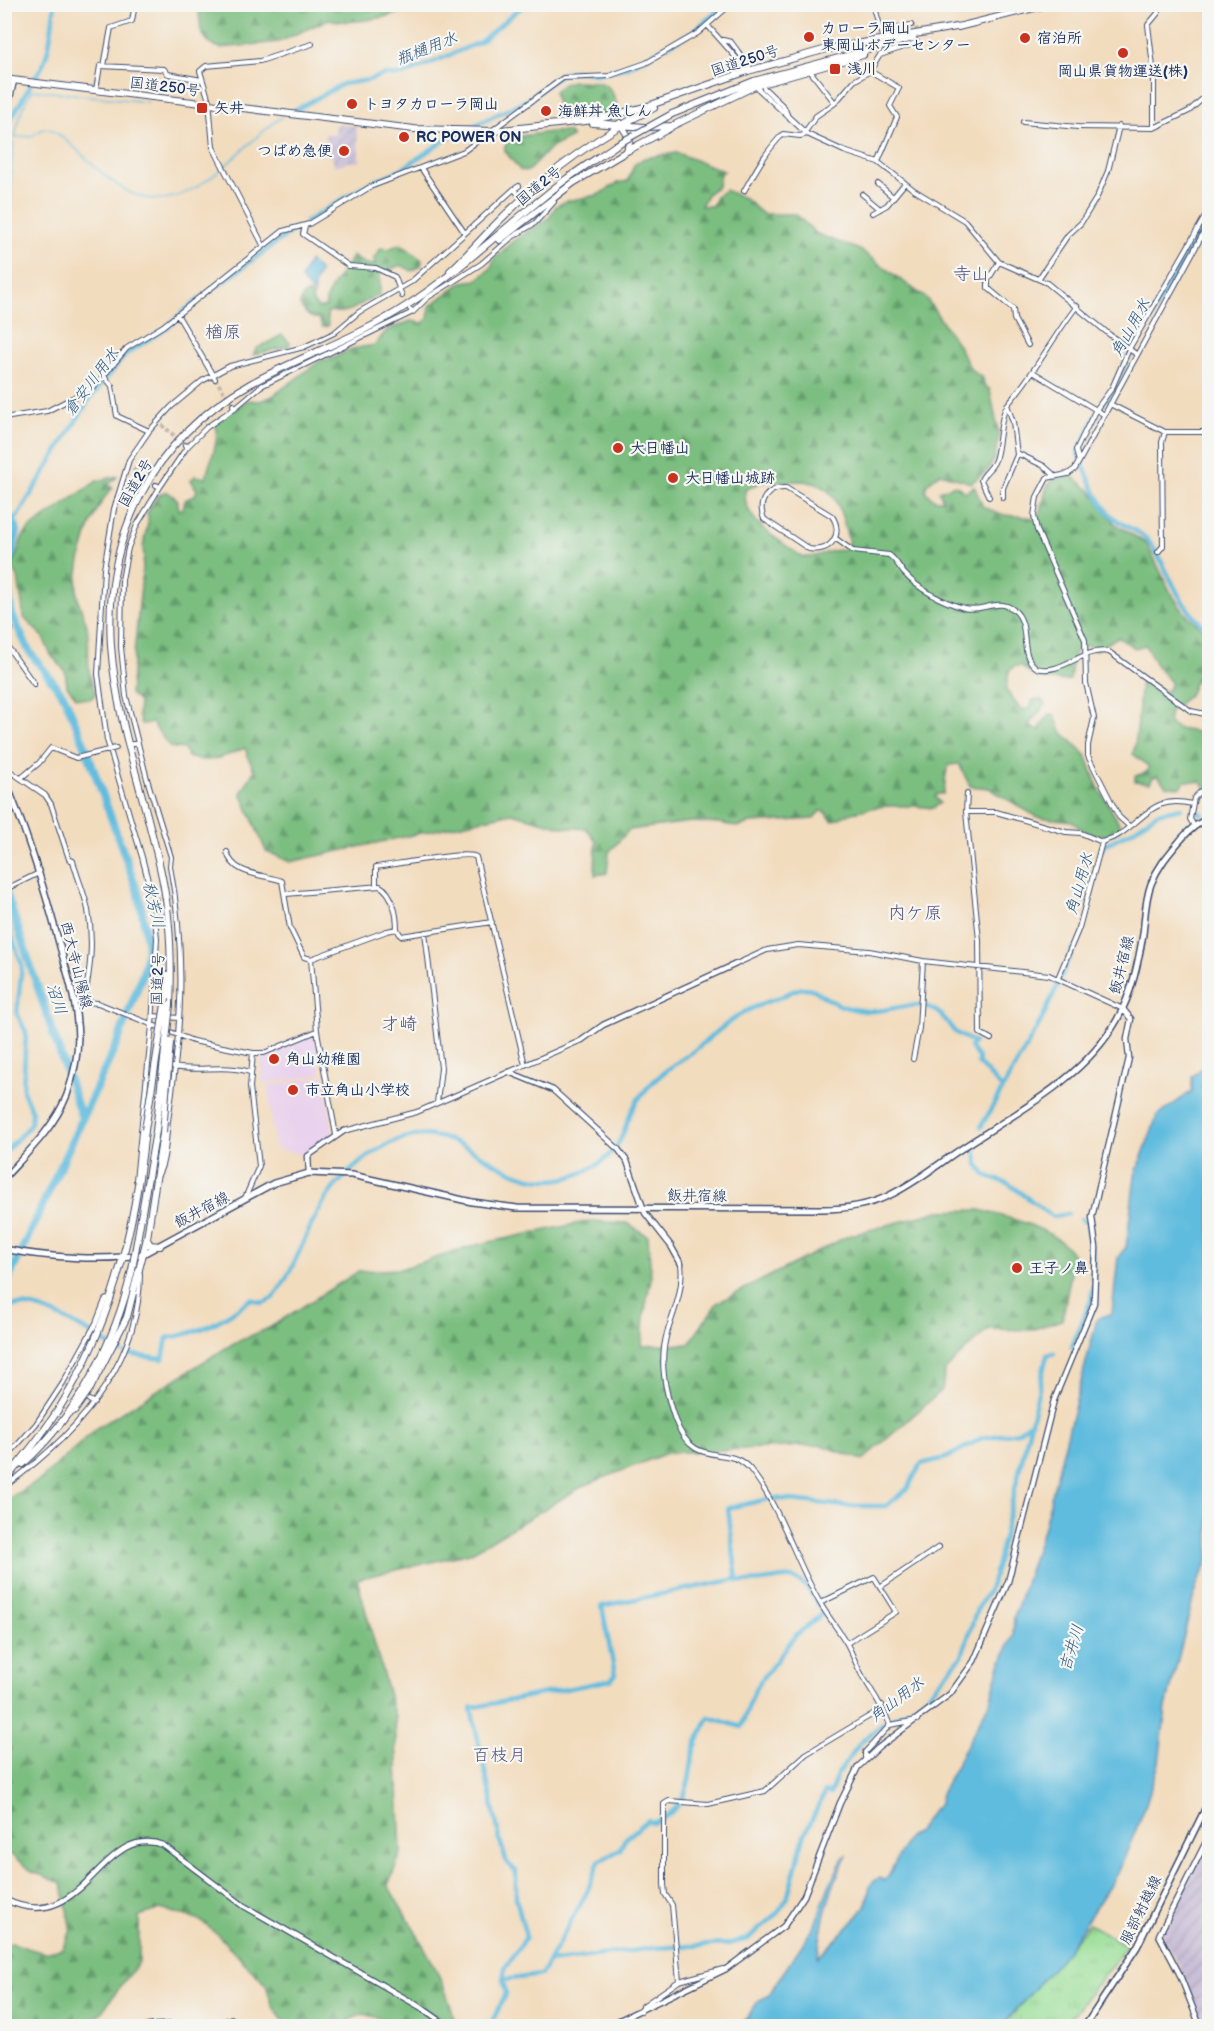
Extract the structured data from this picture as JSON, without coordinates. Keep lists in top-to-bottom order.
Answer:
{
  "streets": {
    "highway": ["国道250号", "国道2号"],
    "main road": ["西大寺山陽線", "飯井宿線", "服部射越線"]
  },
  "crossings": [
    ["国道250号", "国道2号"]
  ],
  "districts": [
    "寺山",
    "楢原",
    "内ケ原",
    "才崎",
    "百枝月"
  ],
  "water": [
    "瓶樋用水",
    "角山用水",
    "倉安川用水",
    "秋芳川",
    "沼川",
    "吉井川"
  ],
  "places": {
    "other": [
      "カローラ岡山 東岡山ボデーセンター",
      "宿泊所",
      "岡山県貨物運送(株)",
      "トヨタカローラ岡山",
      "海鮮丼 魚しん",
      "RC POWER ON",
      "つばめ急便",
      "大日幡山",
      "大日幡山城跡",
      "角山幼稚園",
      "市立角山小学校",
      "王子ノ鼻"
    ],
    "transit": ["浅川", "矢井"]
  }
}
